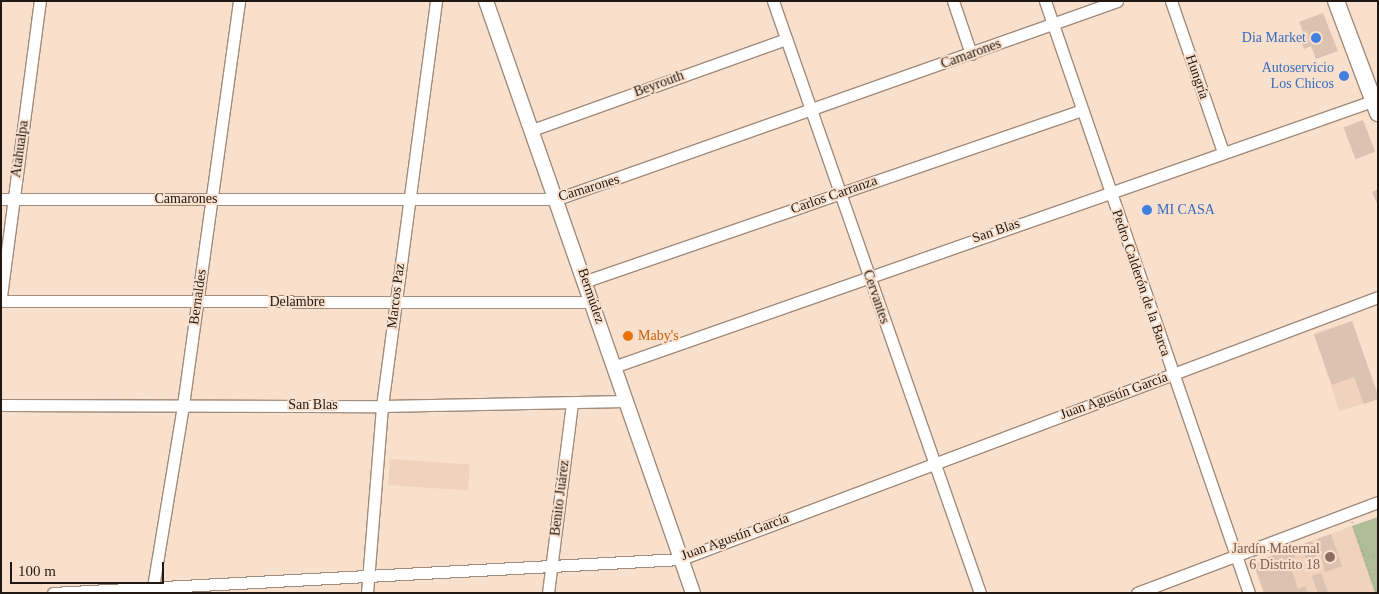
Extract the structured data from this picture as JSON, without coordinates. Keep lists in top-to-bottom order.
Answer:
{
  "streets": {
    "street": [
      "Camarones",
      "Hungría",
      "Beyrouth",
      "Atahualpa",
      "Carlos Carranza",
      "San Blas",
      "Pedro Calderón de la Barca",
      "Marcos Paz",
      "Bermúdez",
      "Bernaldes",
      "Cervantes",
      "Delambre",
      "Juan Agustín García",
      "Benito Juárez"
    ]
  },
  "crossings": [
    ["Camarones", "Atahualpa"],
    ["Camarones", "Pedro Calderón de la Barca"],
    ["Camarones", "Marcos Paz"],
    ["Camarones", "Bermúdez"],
    ["Camarones", "Bernaldes"],
    ["Camarones", "Cervantes"],
    ["Hungría", "San Blas"],
    ["Beyrouth", "Bermúdez"],
    ["Beyrouth", "Cervantes"],
    ["Carlos Carranza", "Pedro Calderón de la Barca"],
    ["Carlos Carranza", "Bermúdez"],
    ["Carlos Carranza", "Cervantes"],
    ["San Blas", "Pedro Calderón de la Barca"],
    ["San Blas", "Marcos Paz"],
    ["San Blas", "Bermúdez"],
    ["San Blas", "Bernaldes"],
    ["San Blas", "Cervantes"],
    ["San Blas", "Benito Juárez"],
    ["Pedro Calderón de la Barca", "Juan Agustín García"],
    ["Marcos Paz", "Delambre"],
    ["Marcos Paz", "Juan Agustín García"],
    ["Bermúdez", "Delambre"],
    ["Bermúdez", "Juan Agustín García"],
    ["Bernaldes", "Delambre"],
    ["Bernaldes", "Juan Agustín García"],
    ["Cervantes", "Juan Agustín García"],
    ["Juan Agustín García", "Benito Juárez"]
  ],
  "places": [
    "Dia Market",
    "Autoservicio Los Chicos",
    "MI CASA",
    "Maby's",
    "Jardín Maternal 6 Distrito 18"
  ],
  "scale_bar": "100 m"
}
